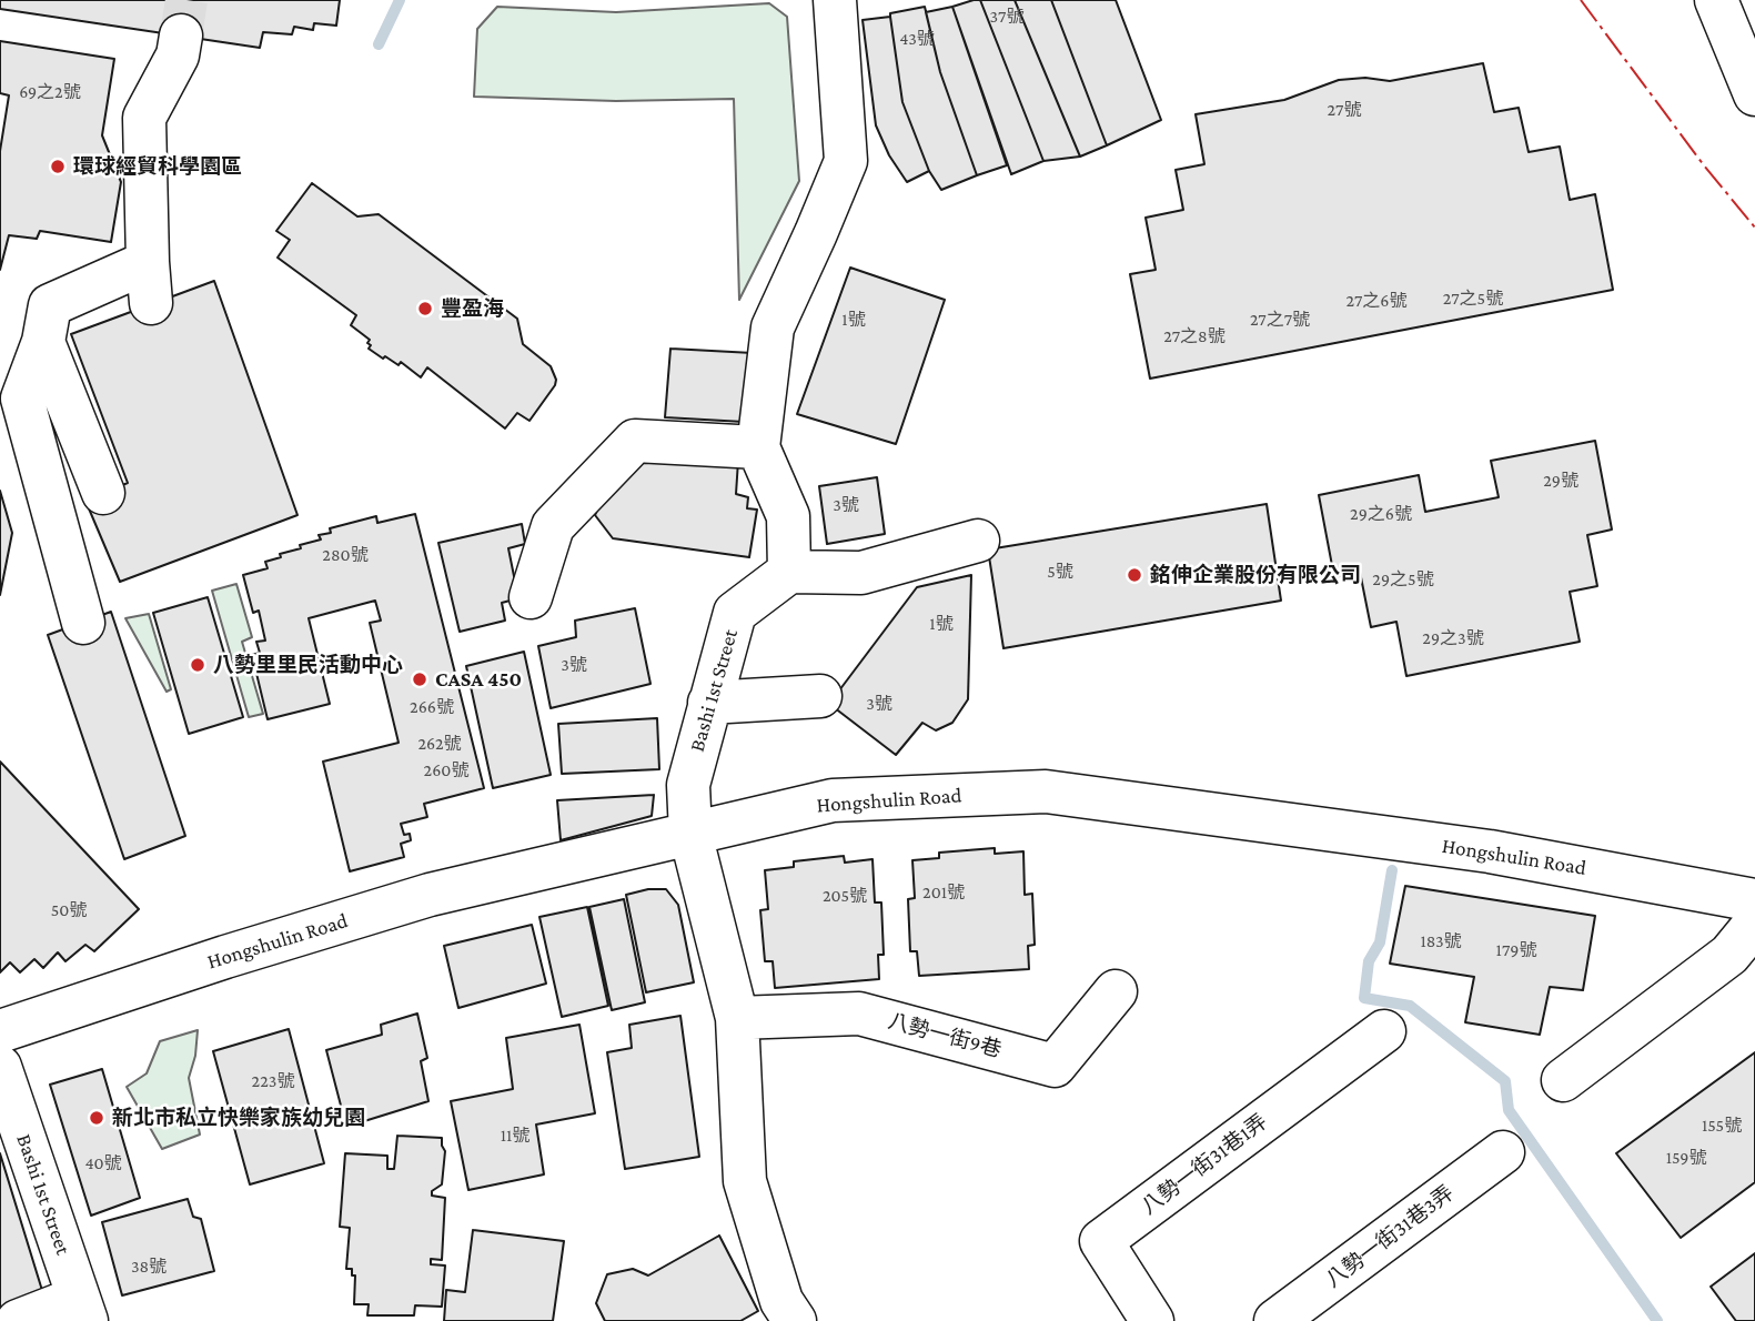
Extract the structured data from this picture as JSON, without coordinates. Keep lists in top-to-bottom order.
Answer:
{
  "streets": {
    "street": [
      "Bashi 1st Street",
      "Hongshulin Road",
      "八勢一街9巷",
      "八勢一街31巷1弄",
      "八勢一街31巷3弄"
    ]
  },
  "crossings": [
    ["Bashi 1st Street", "Hongshulin Road"],
    ["Bashi 1st Street", "八勢一街9巷"]
  ],
  "places": [
    "環球經貿科學園區",
    "豐盈海",
    "銘伸企業股份有限公司",
    "八勢里里民活動中心",
    "CASA 450",
    "新北市私立快樂家族幼兒園"
  ],
  "house_numbers": [
    "37號",
    "43號",
    "69之2號",
    "27號",
    "27之5號",
    "27之6號",
    "1號",
    "27之7號",
    "27之8號",
    "29號",
    "3號",
    "29之6號",
    "280號",
    "5號",
    "29之5號",
    "1號",
    "29之3號",
    "3號",
    "3號",
    "266號",
    "262號",
    "260號",
    "201號",
    "205號",
    "50號",
    "183號",
    "179號",
    "223號",
    "155號",
    "11號",
    "159號",
    "40號",
    "38號"
  ]
}
